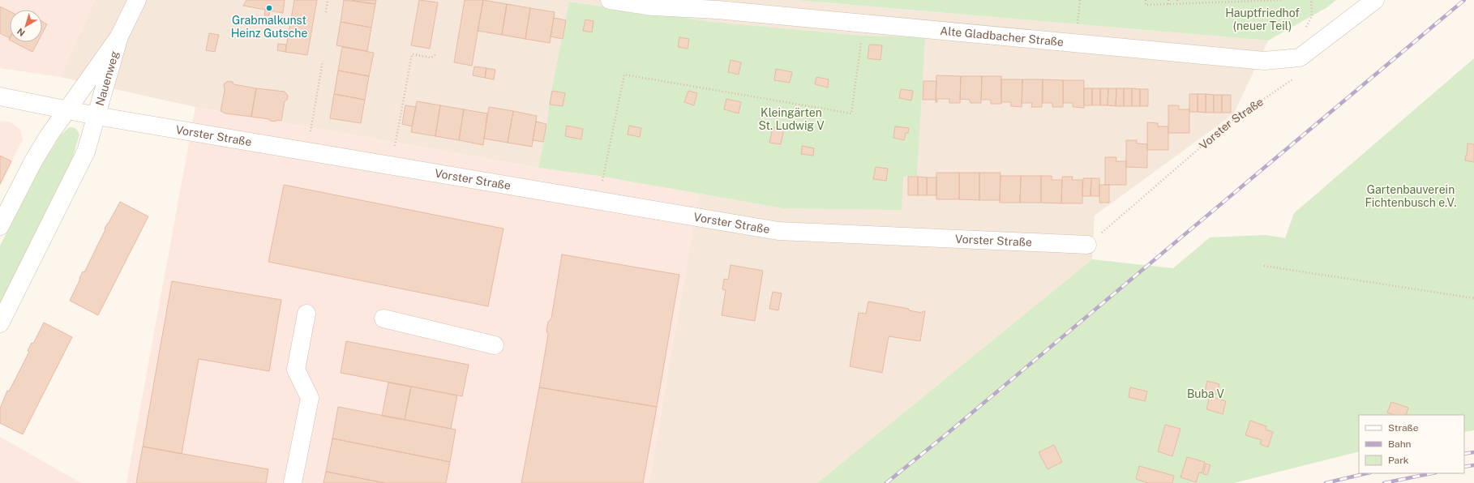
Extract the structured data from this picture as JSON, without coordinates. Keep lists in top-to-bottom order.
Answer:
{
  "streets": {
    "street": ["Alte Gladbacher Straße", "Nauenweg", "Vorster Straße"]
  },
  "crossings": [
    ["Alte Gladbacher Straße", "Vorster Straße"],
    ["Nauenweg", "Vorster Straße"]
  ],
  "parks": [
    "Hauptfriedhof (neuer Teil)",
    "Kleingärten St. Ludwig V",
    "Gartenbauverein Fichtenbusch e.V.",
    "Buba V"
  ],
  "places": ["Grabmalkunst Heinz Gutsche"],
  "legend": ["Straße", "Bahn", "Park"],
  "north": "bottom left"
}
